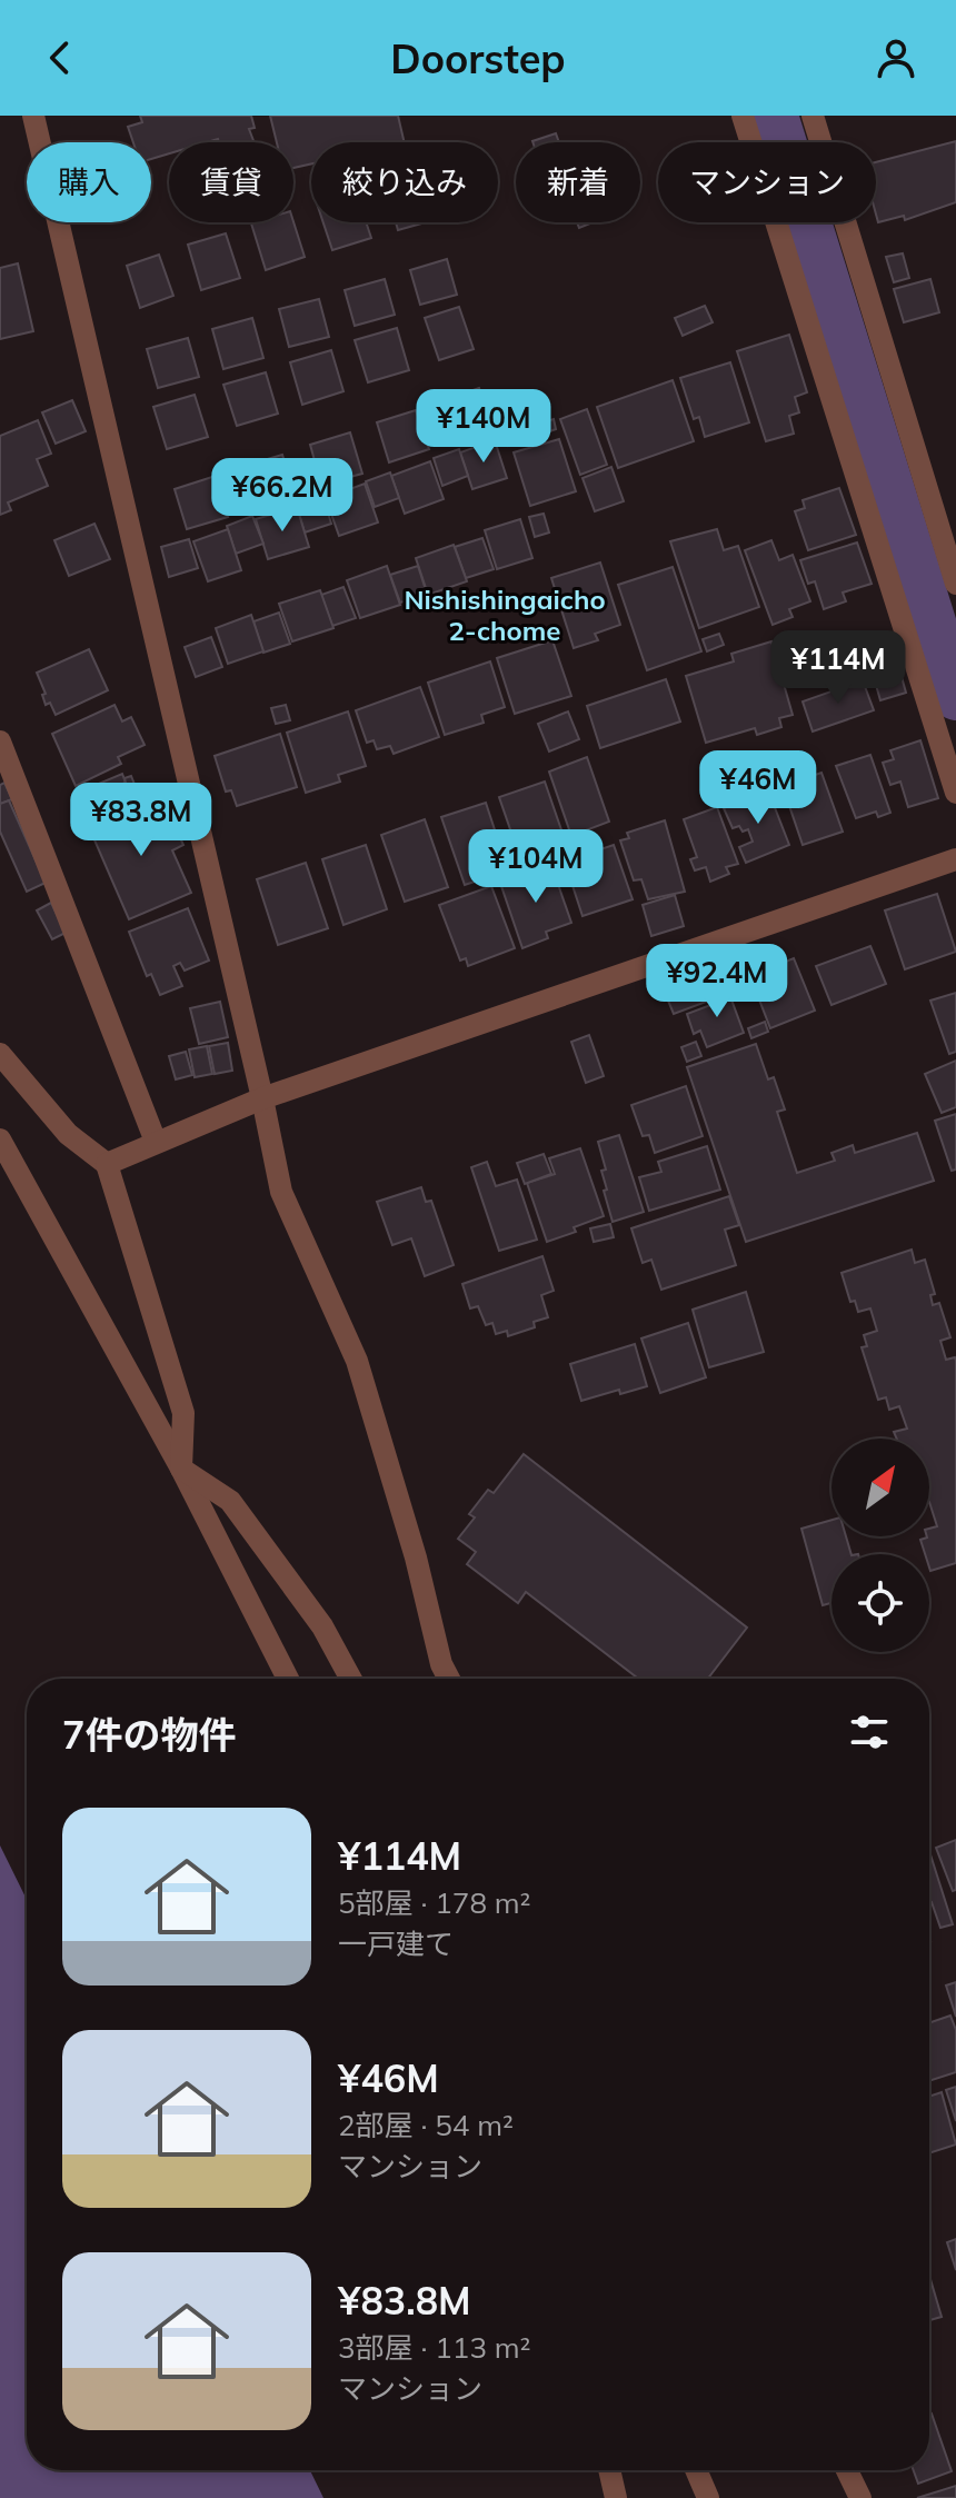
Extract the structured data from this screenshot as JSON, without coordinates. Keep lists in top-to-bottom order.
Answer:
{
  "districts": ["Nishishingaicho 2-chome"],
  "north": "top right",
  "page": {
    "header": "Doorstep",
    "chip": [
      "購入",
      "賃貸",
      "絞り込み",
      "新着",
      "マンション"
    ],
    "price": [
      "¥140M",
      "¥66.2M",
      "¥114M",
      "¥46M",
      "¥83.8M",
      "¥104M",
      "¥92.4M"
    ],
    "heading": "7件の物件",
    "list": [
      {
        "name": "¥114M",
        "note": "5部屋 · 178 m² · 一戸建て"
      },
      {
        "name": "¥46M",
        "note": "2部屋 · 54 m² · マンション"
      },
      {
        "name": "¥83.8M",
        "note": "3部屋 · 113 m² · マンション"
      }
    ]
  }
}
